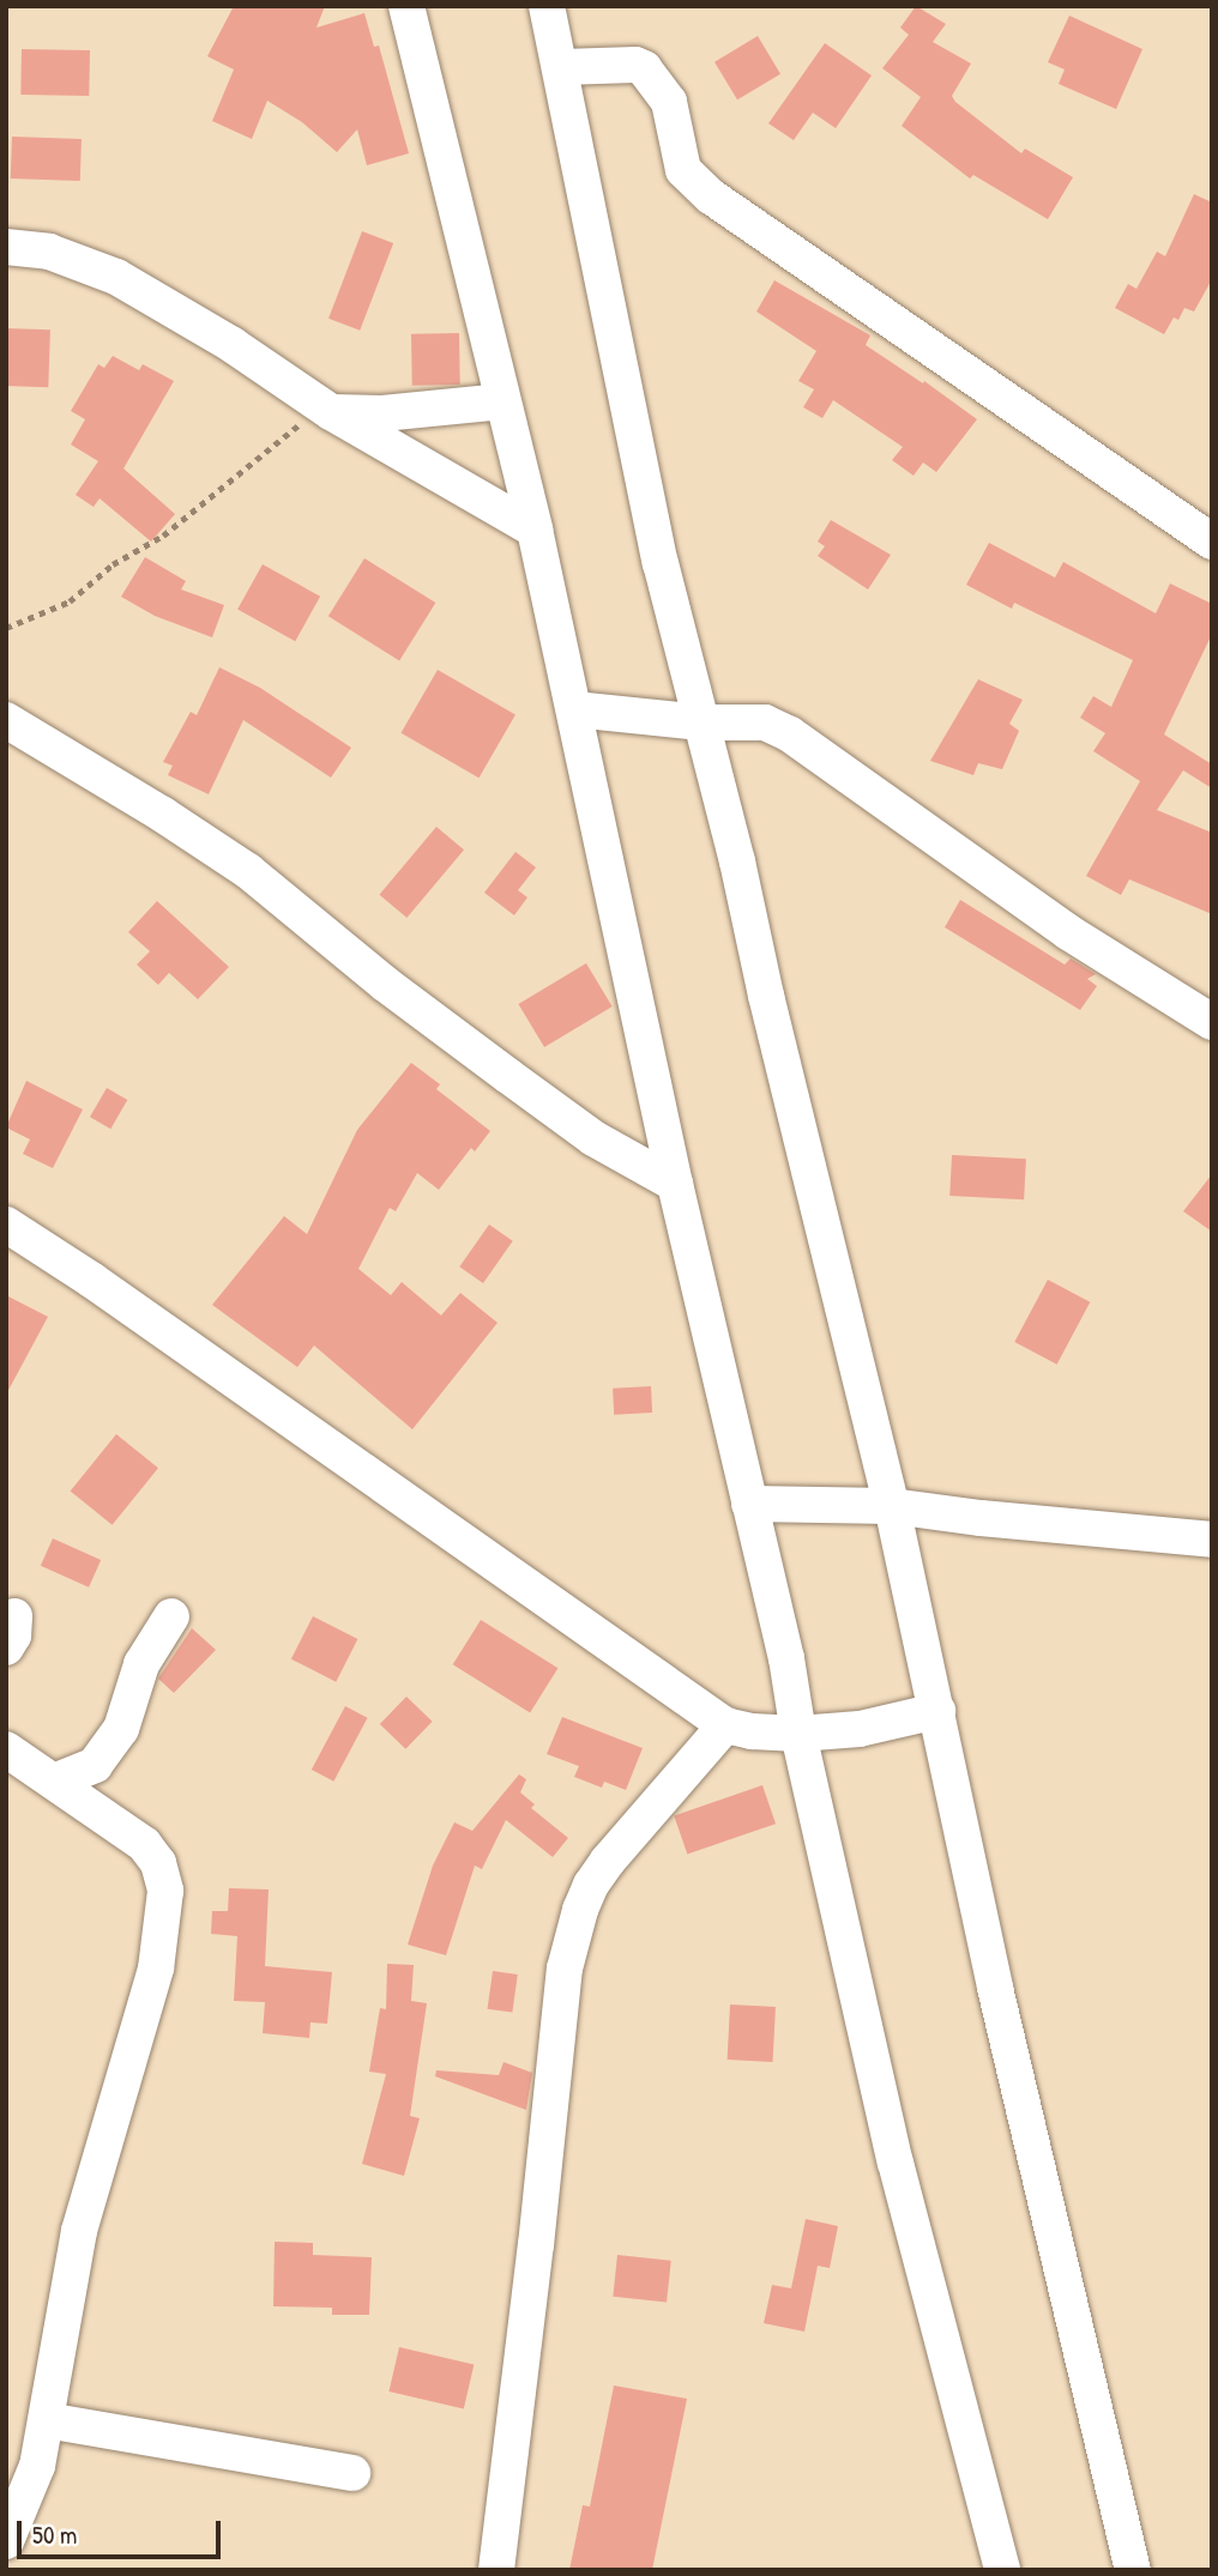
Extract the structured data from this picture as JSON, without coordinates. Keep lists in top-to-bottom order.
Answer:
{
  "scale_bar": "50 m"
}
